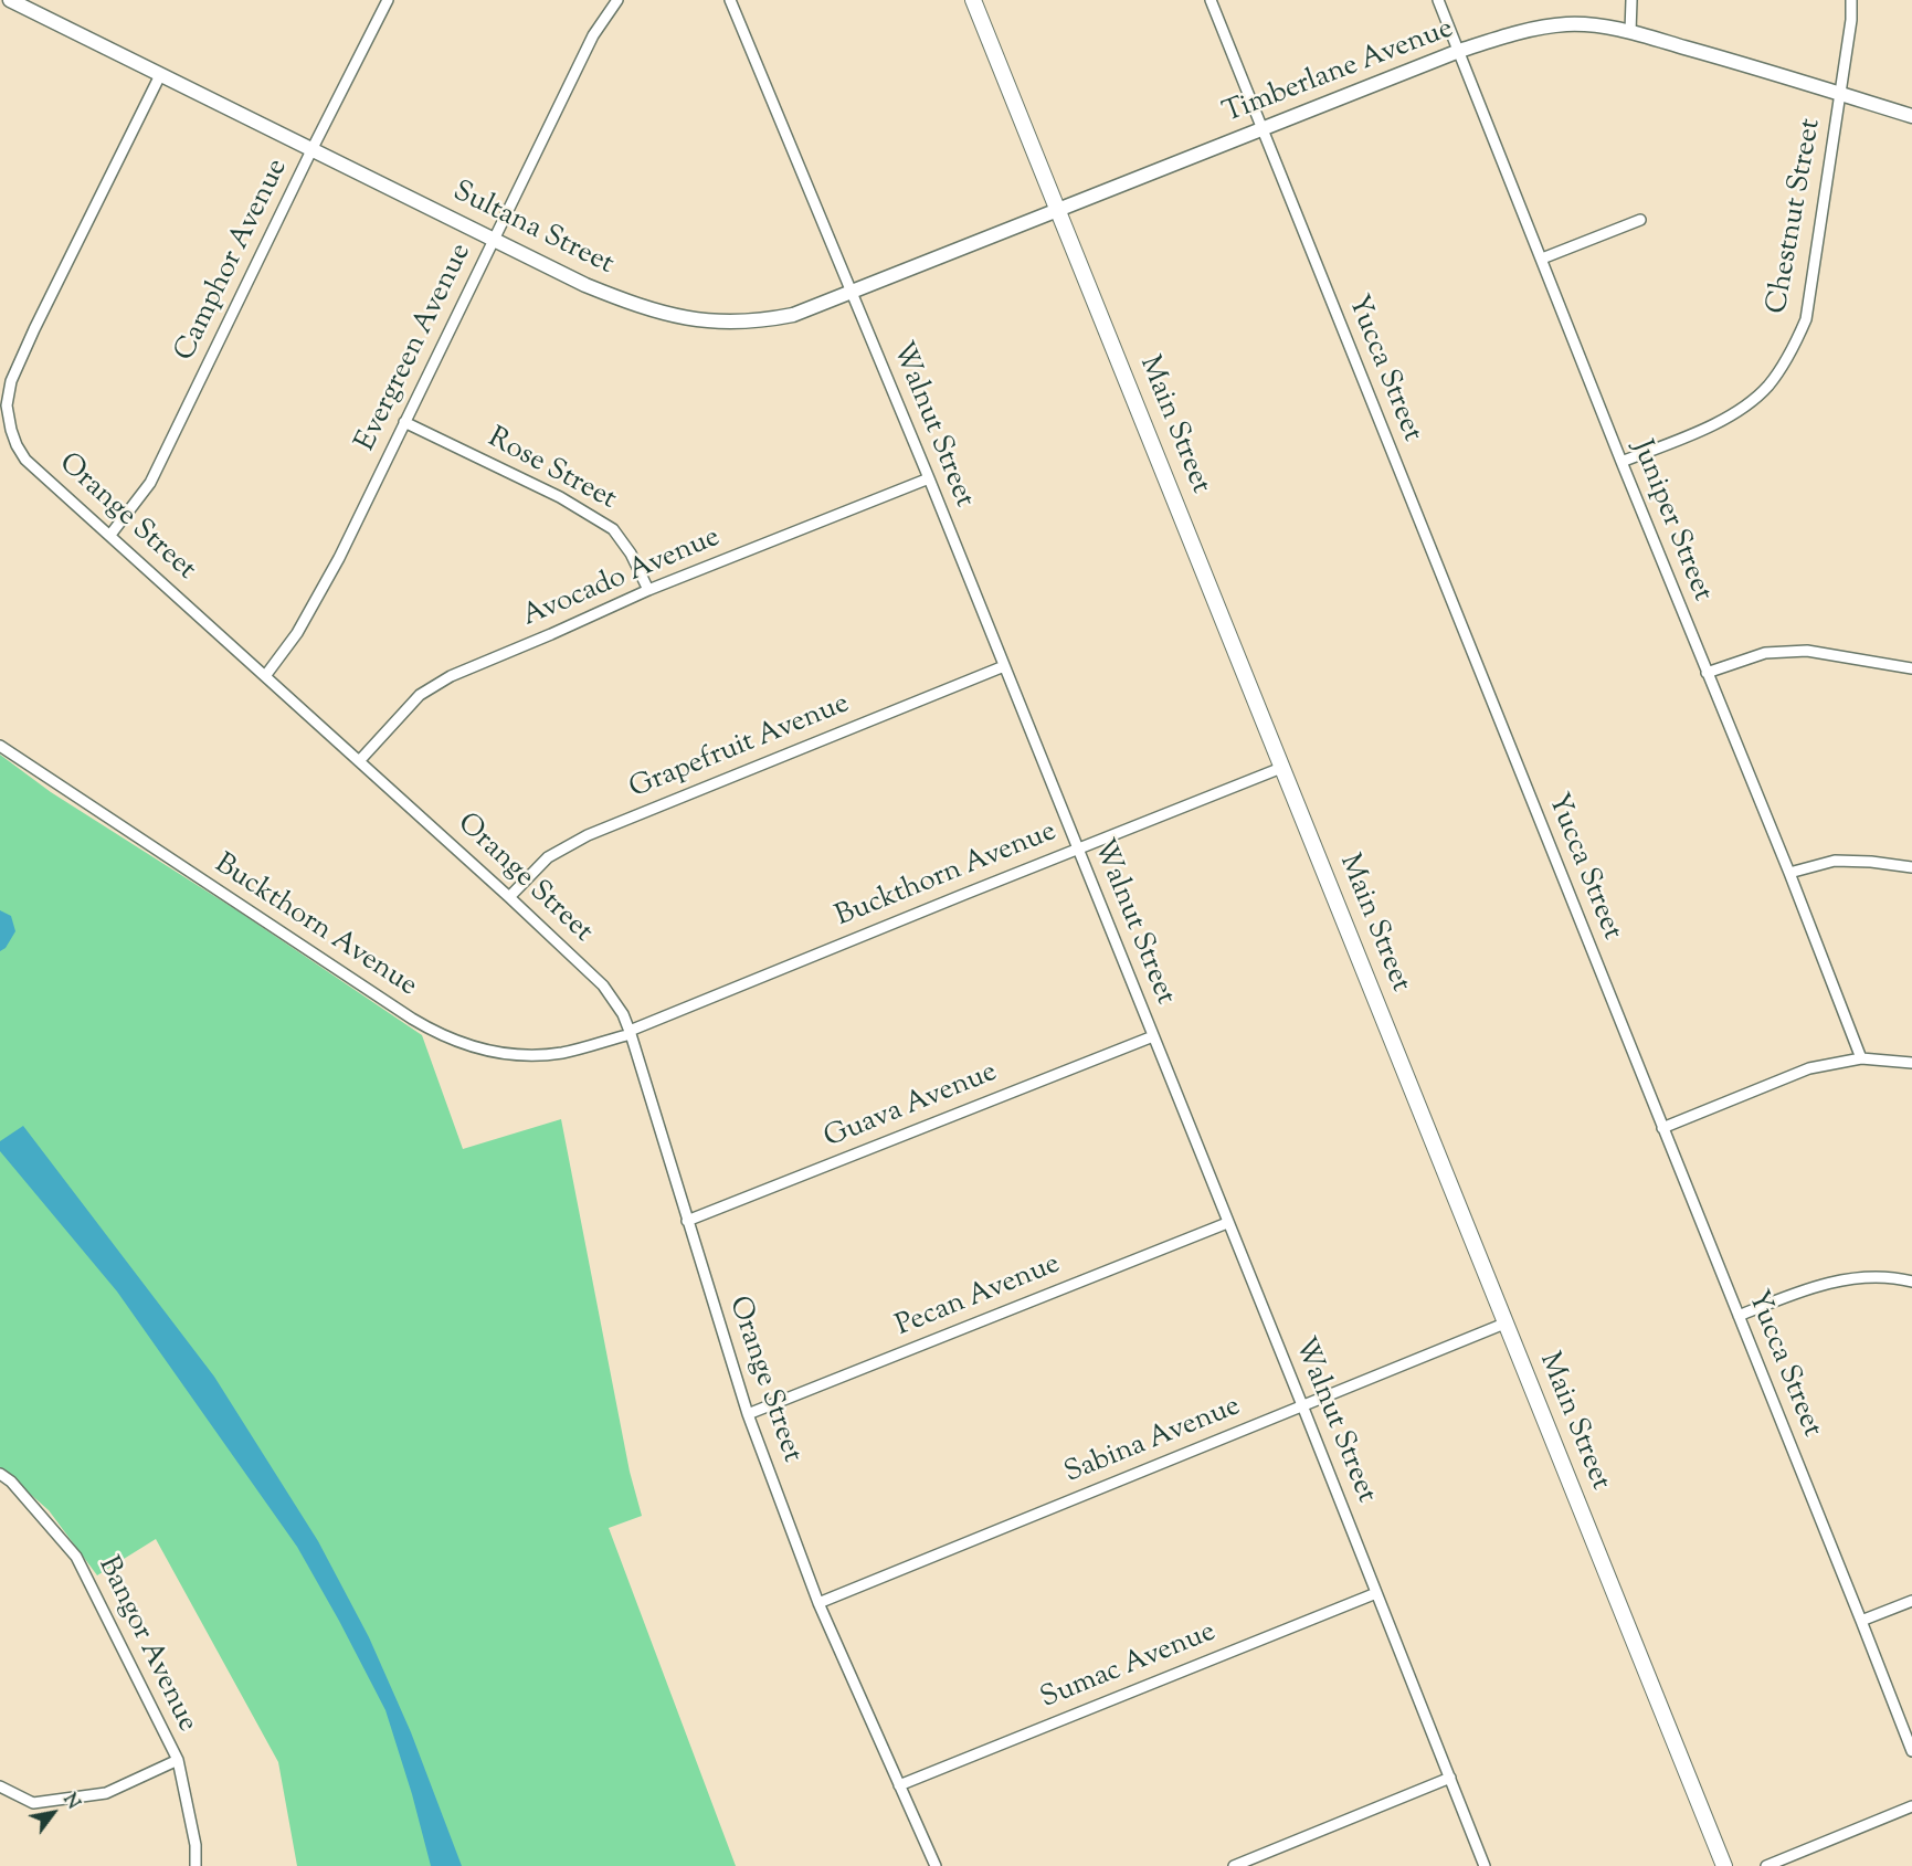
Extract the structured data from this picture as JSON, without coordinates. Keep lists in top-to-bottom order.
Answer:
{
  "streets": {
    "main road": ["Main Street"],
    "street": [
      "Timberlane Avenue",
      "Chestnut Street",
      "Sultana Street",
      "Camphor Avenue",
      "Evergreen Avenue",
      "Yucca Street",
      "Walnut Street",
      "Rose Street",
      "Orange Street",
      "Juniper Street",
      "Avocado Avenue",
      "Grapefruit Avenue",
      "Buckthorn Avenue",
      "Guava Avenue",
      "Pecan Avenue",
      "Sabina Avenue",
      "Bangor Avenue",
      "Sumac Avenue"
    ]
  },
  "crossings": [
    ["Timberlane Avenue", "Chestnut Street"],
    ["Timberlane Avenue", "Sultana Street"],
    ["Timberlane Avenue", "Yucca Street"],
    ["Timberlane Avenue", "Main Street"],
    ["Timberlane Avenue", "Juniper Street"],
    ["Chestnut Street", "Juniper Street"],
    ["Sultana Street", "Camphor Avenue"],
    ["Sultana Street", "Evergreen Avenue"],
    ["Sultana Street", "Walnut Street"],
    ["Sultana Street", "Main Street"],
    ["Sultana Street", "Orange Street"],
    ["Camphor Avenue", "Orange Street"],
    ["Evergreen Avenue", "Rose Street"],
    ["Evergreen Avenue", "Orange Street"],
    ["Walnut Street", "Avocado Avenue"],
    ["Walnut Street", "Grapefruit Avenue"],
    ["Walnut Street", "Buckthorn Avenue"],
    ["Walnut Street", "Guava Avenue"],
    ["Walnut Street", "Pecan Avenue"],
    ["Walnut Street", "Sabina Avenue"],
    ["Walnut Street", "Sumac Avenue"],
    ["Main Street", "Buckthorn Avenue"],
    ["Main Street", "Sabina Avenue"],
    ["Rose Street", "Avocado Avenue"],
    ["Orange Street", "Avocado Avenue"],
    ["Orange Street", "Grapefruit Avenue"],
    ["Orange Street", "Buckthorn Avenue"],
    ["Orange Street", "Guava Avenue"],
    ["Orange Street", "Pecan Avenue"],
    ["Orange Street", "Sabina Avenue"],
    ["Orange Street", "Sumac Avenue"]
  ],
  "north": "top right"
}
